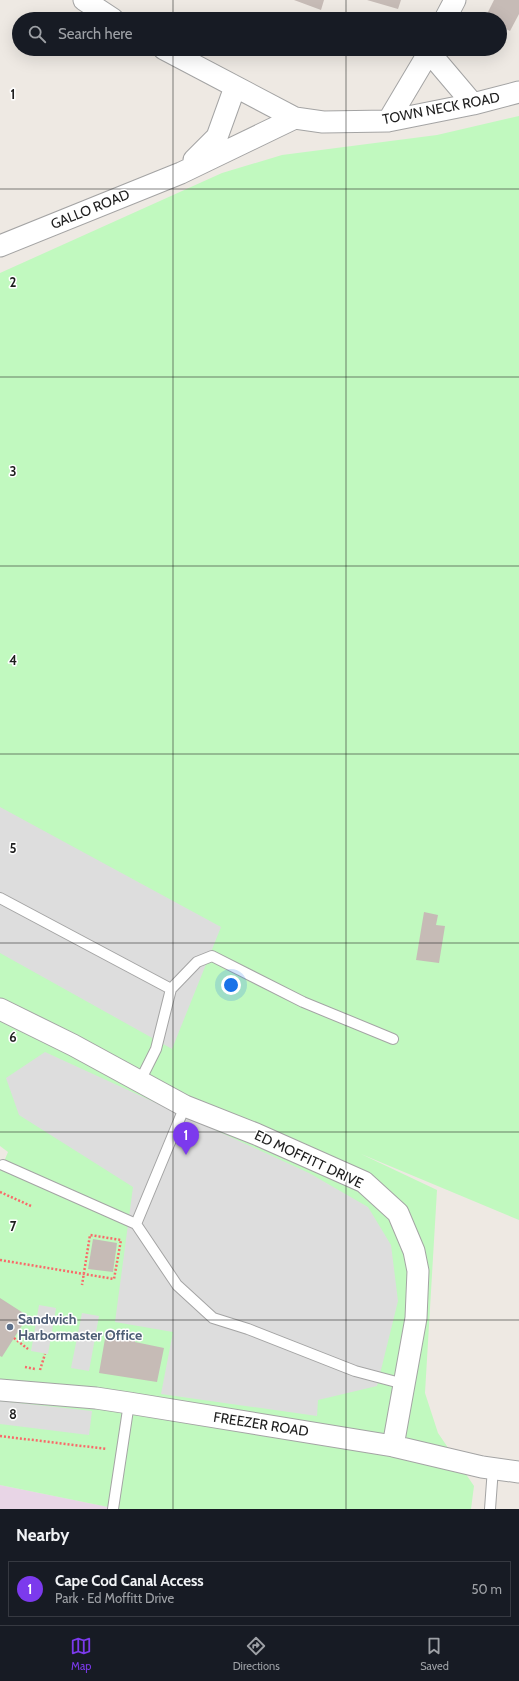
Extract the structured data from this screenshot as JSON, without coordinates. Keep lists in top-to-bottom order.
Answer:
{
  "streets": {
    "street": [
      "TOWN NECK ROAD",
      "GALLO ROAD",
      "ED MOFFITT DRIVE",
      "FREEZER ROAD"
    ]
  },
  "crossings": [
    ["TOWN NECK ROAD", "GALLO ROAD"],
    ["ED MOFFITT DRIVE", "FREEZER ROAD"]
  ],
  "places": ["Sandwich Harbormaster Office"],
  "page": {
    "search": "Search here",
    "pins": "1",
    "heading": "Nearby",
    "list": [
      {
        "mark": "1",
        "name": "Cape Cod Canal Access",
        "note": "Park · Ed Moffitt Drive",
        "value": "50 m"
      }
    ],
    "nav": ["Map", "Directions", "Saved"]
  },
  "grid": {
    "rows": [
      "1",
      "2",
      "3",
      "4",
      "5",
      "6",
      "7",
      "8"
    ]
  }
}
